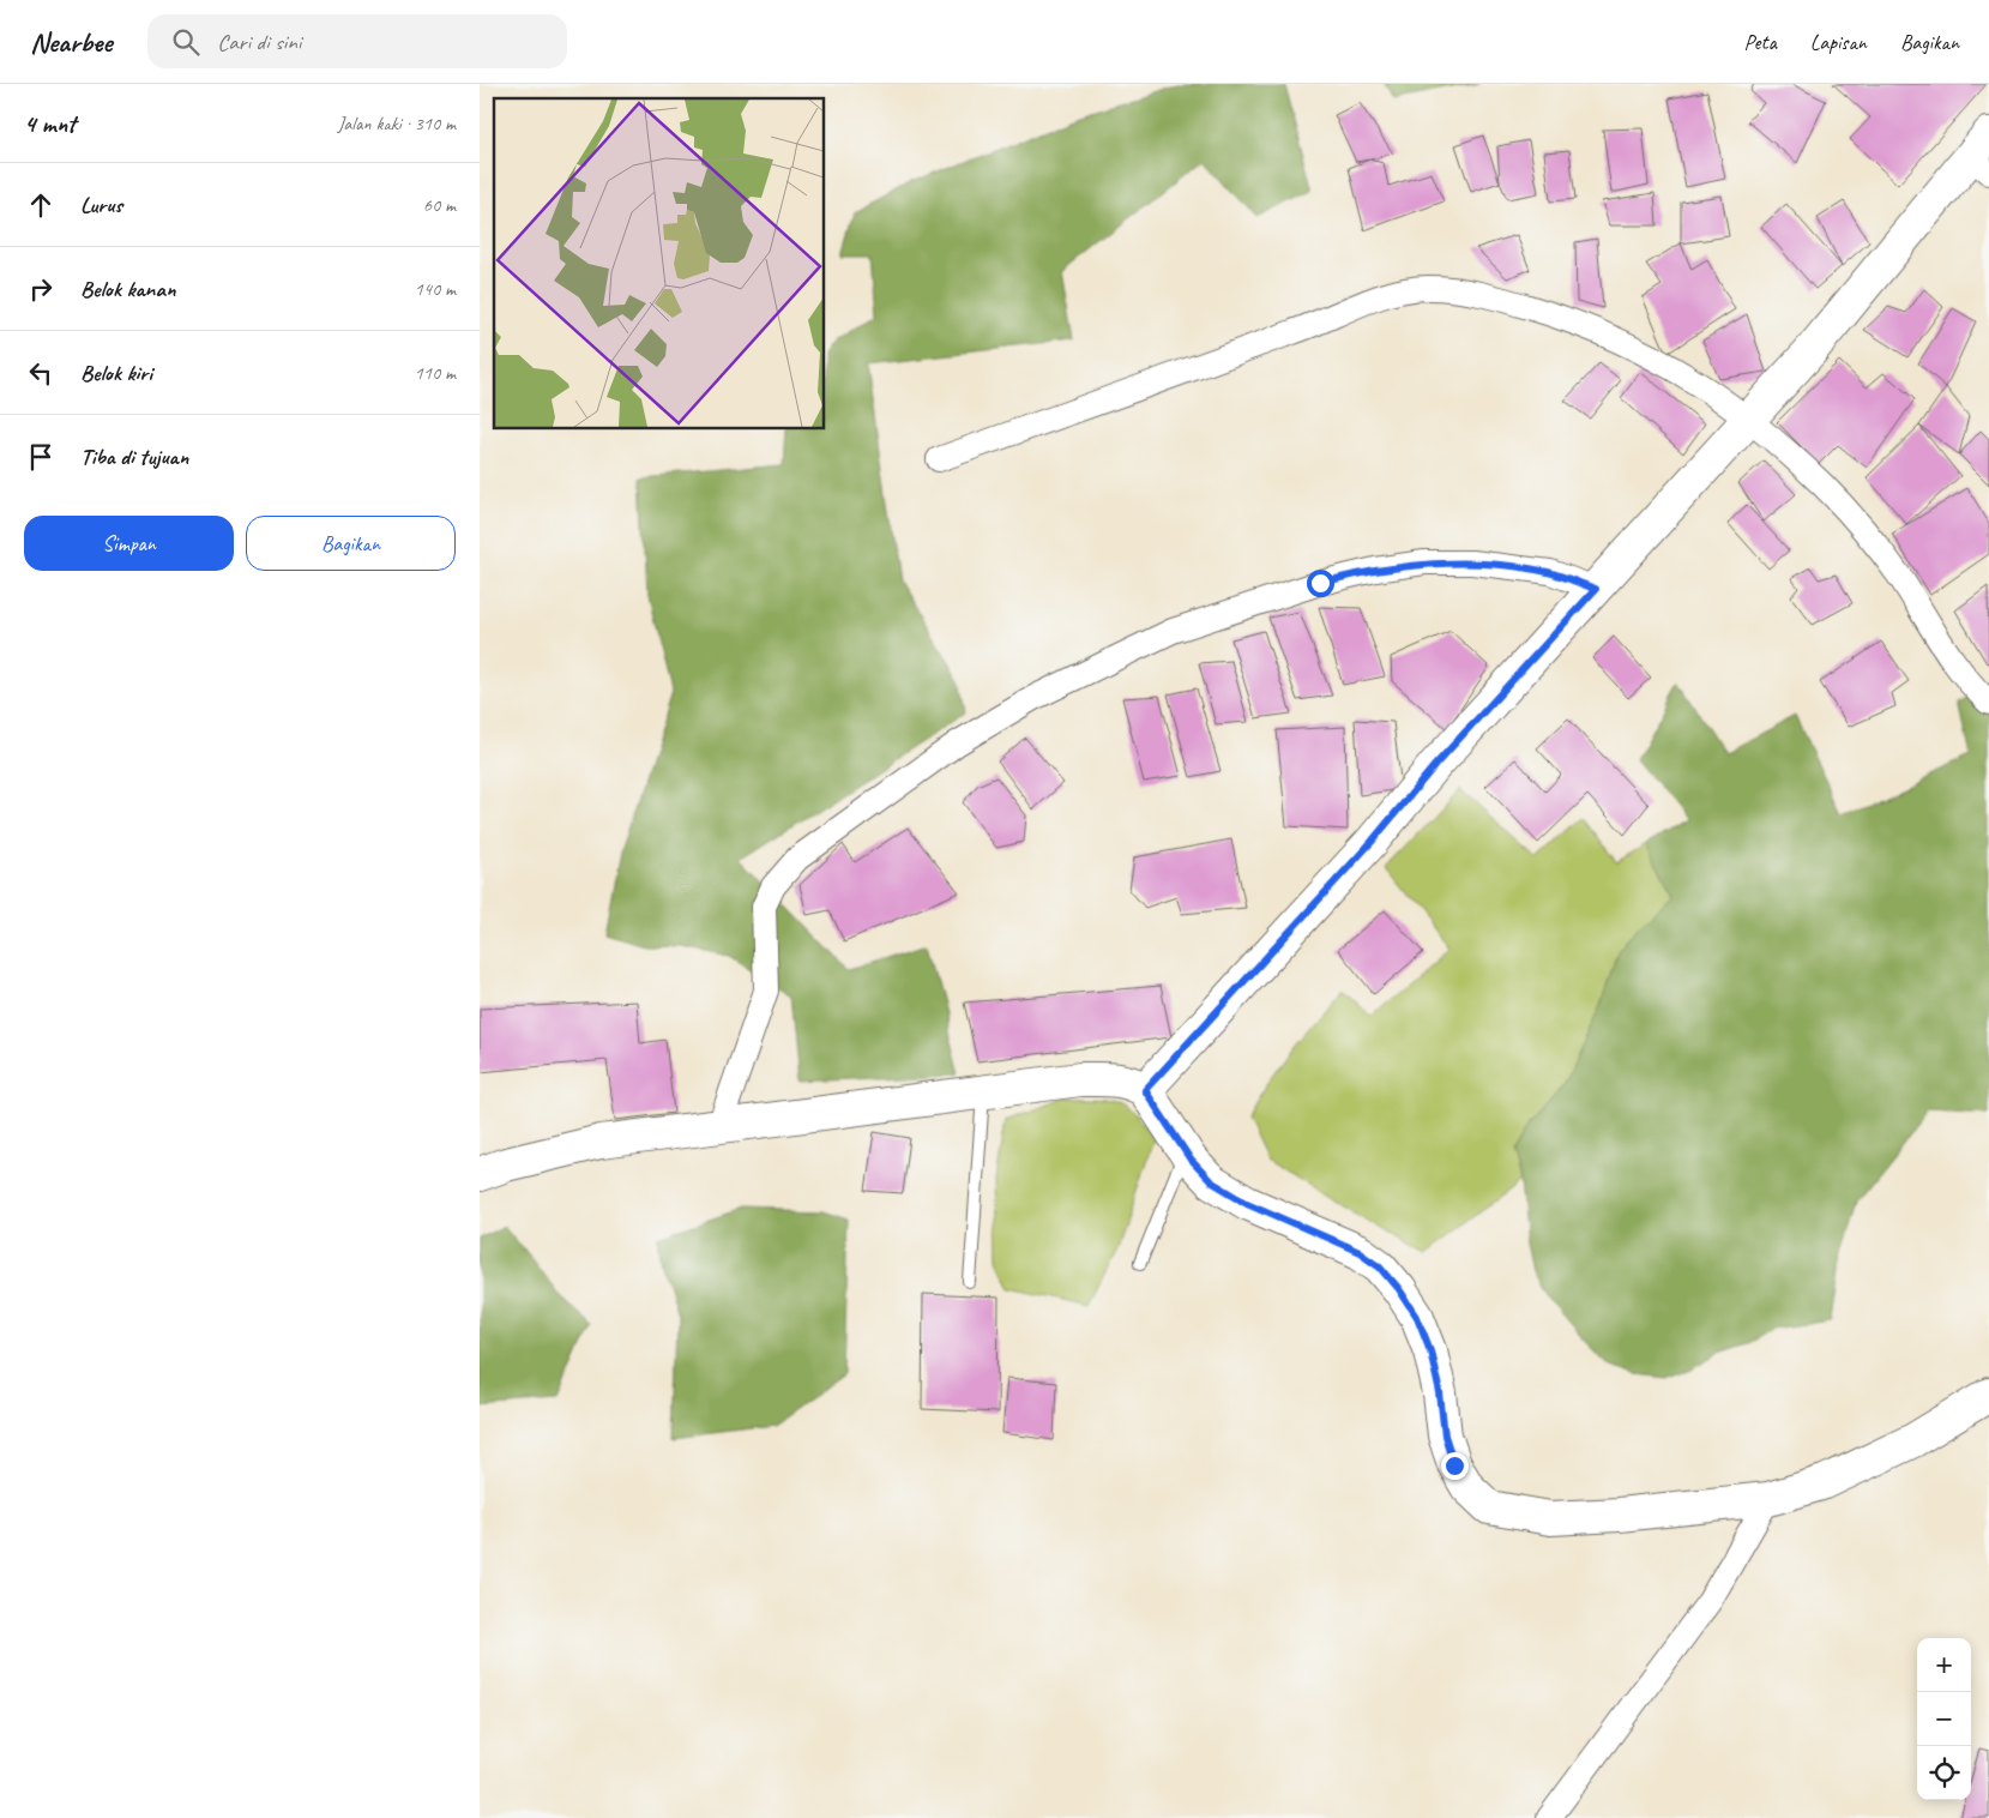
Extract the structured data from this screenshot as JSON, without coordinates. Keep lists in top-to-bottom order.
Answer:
{
  "page": {
    "header": "Nearbee",
    "search": "Cari di sini",
    "nav": ["Peta", "Lapisan", "Bagikan"],
    "heading": ["4 mnt", "Jalan kaki · 310 m"],
    "list": [
      ["Lurus", "60 m"],
      ["Belok kanan", "140 m"],
      ["Belok kiri", "110 m"],
      "Tiba di tujuan"
    ],
    "buttons": ["Simpan", "Bagikan"],
    "map_buttons": ["+", "−"]
  }
}
